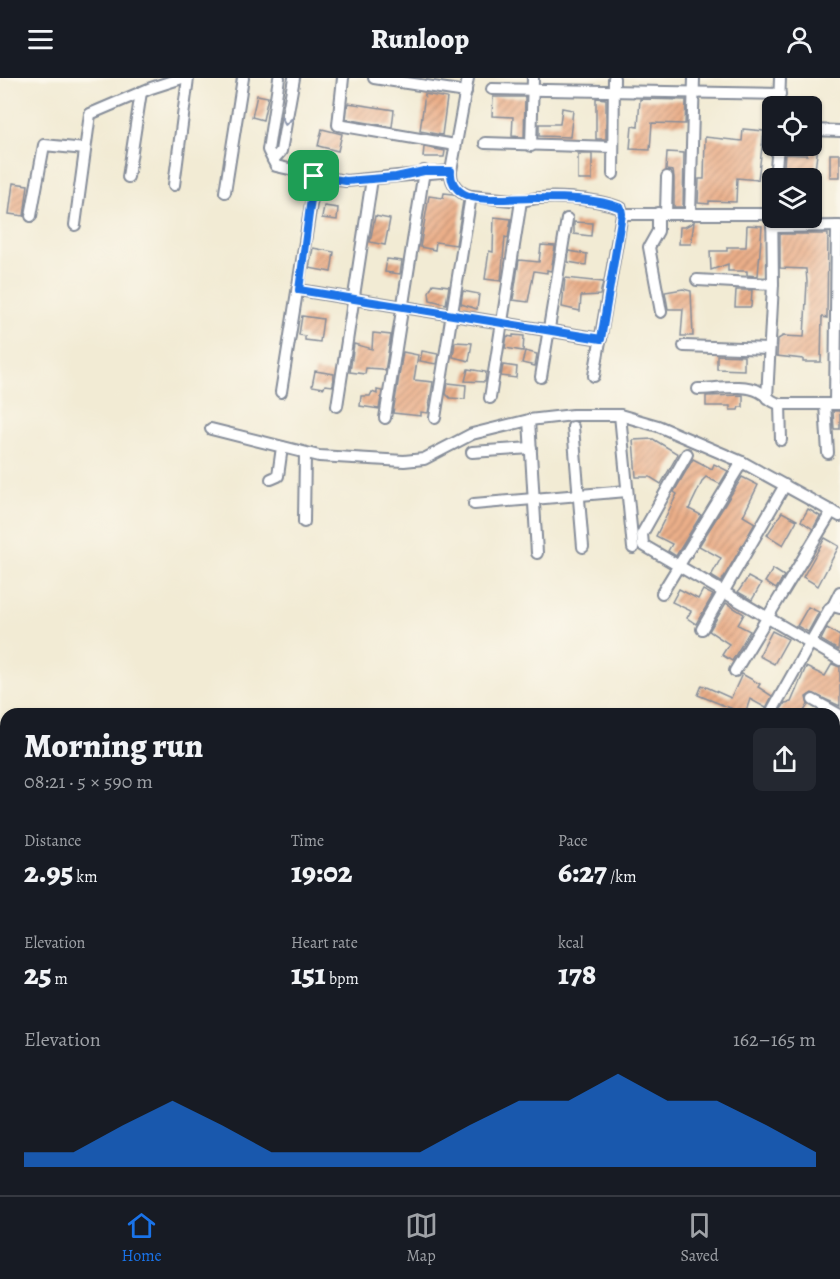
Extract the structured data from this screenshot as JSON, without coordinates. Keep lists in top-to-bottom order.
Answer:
{
  "page": {
    "header": "Runloop",
    "heading": ["Morning run", "08:21 · 5 × 590 m"],
    "stats": [
      ["Distance", "2.95 km"],
      ["Time", "19:02"],
      ["Pace", "6:27 /km"],
      ["Elevation", "25 m"],
      ["Heart rate", "151 bpm"],
      ["kcal", "178"]
    ],
    "chart": ["Elevation", "162–165 m"],
    "tabs": ["Home", "Map", "Saved"]
  }
}
